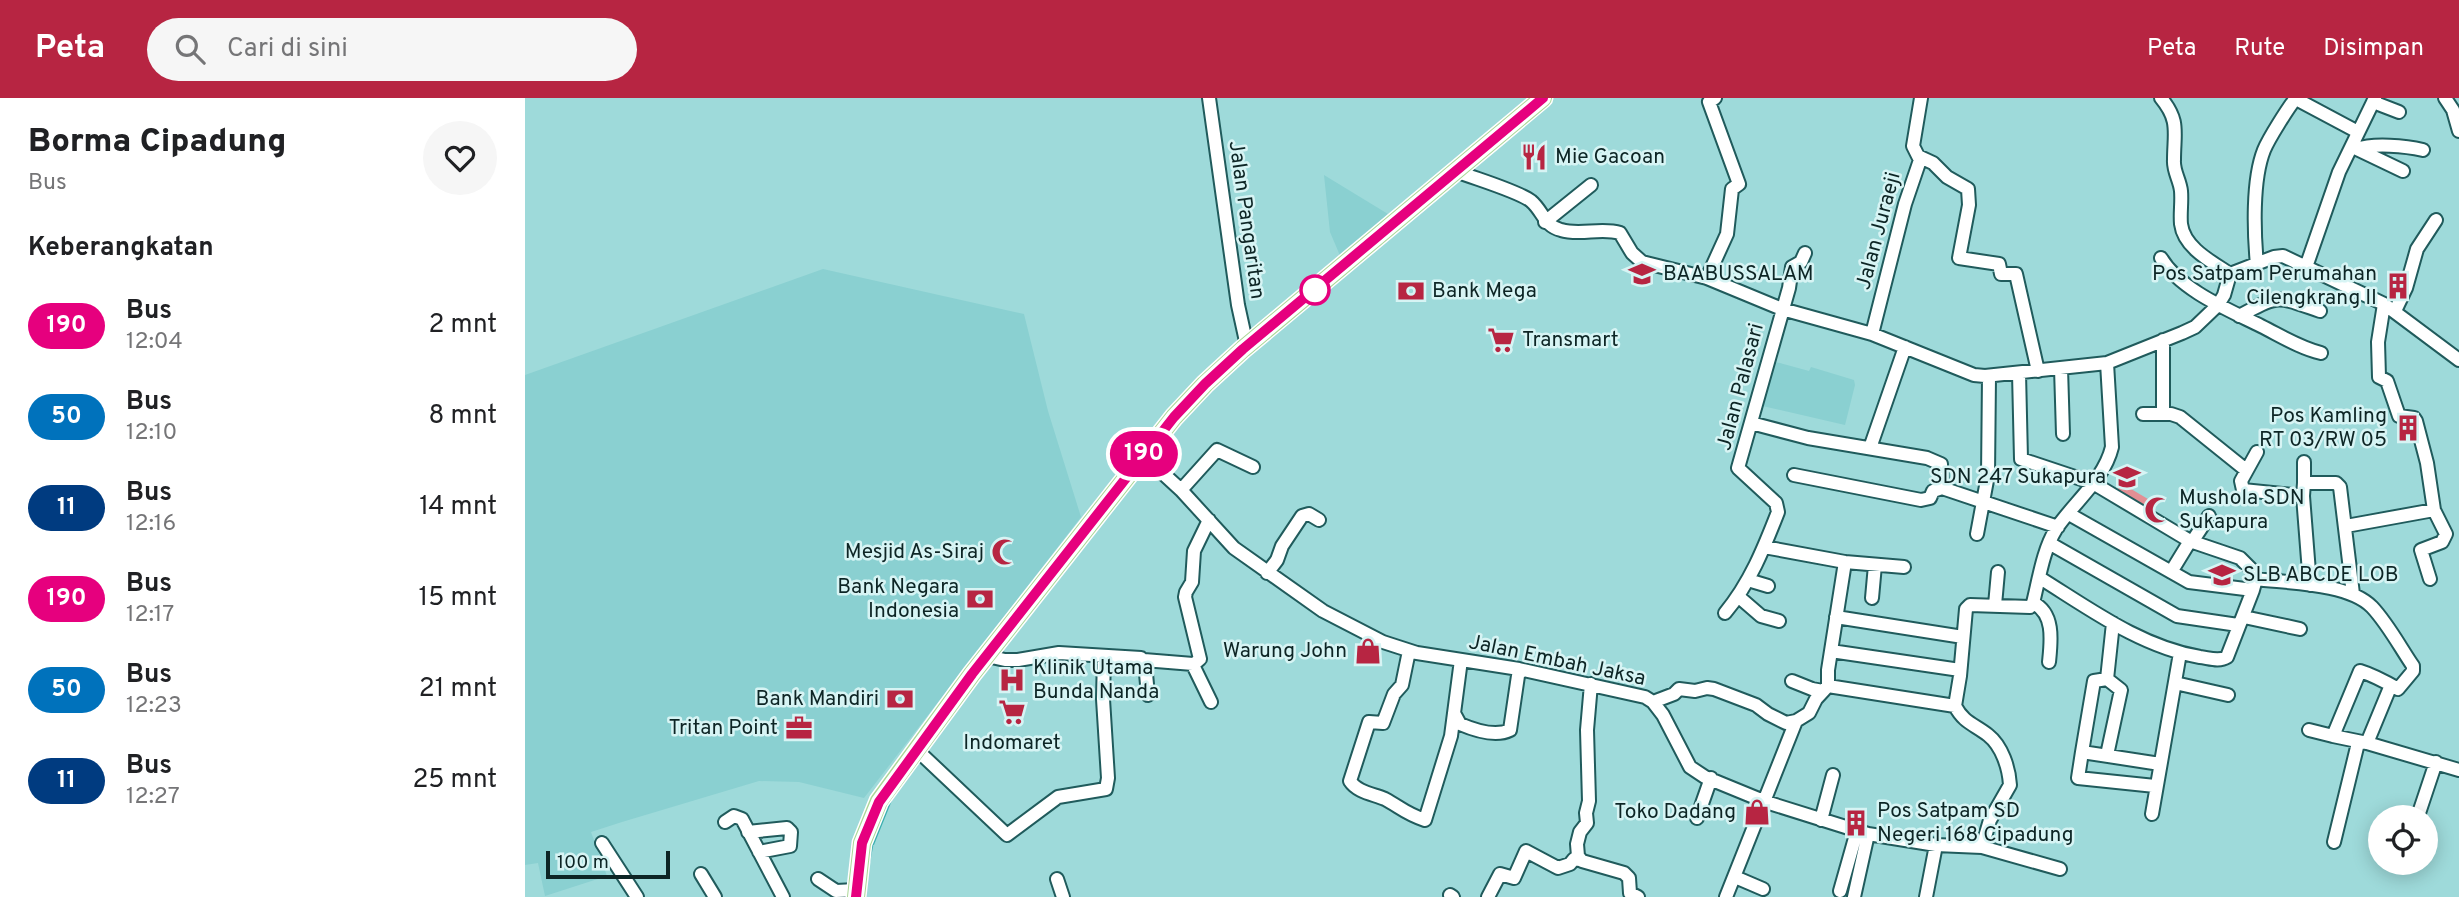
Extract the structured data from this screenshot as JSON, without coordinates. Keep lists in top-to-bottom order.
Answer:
{
  "streets": {
    "street": [
      "Jalan Pangaritan",
      "Jalan Juraeji",
      "Jalan Palasari",
      "Jalan Embah Jaksa"
    ]
  },
  "places": {
    "restaurant": ["Mie Gacoan"],
    "school or university": ["BAABUSSALAM", "SDN 247 Sukapura", "SLB ABCDE LOB"],
    "building": ["Pos Satpam Perumahan Cilengkrang II", "Pos Kamling RT 03/RW 05", "Pos Satpam SD Negeri 168 Cipadung"],
    "bank": ["Bank Mega", "Bank Negara Indonesia", "Bank Mandiri"],
    "supermarket": ["Transmart", "Indomaret"],
    "mosque": ["Mushola SDN Sukapura", "Mesjid As-Siraj"],
    "shop": ["Warung John", "Toko Dadang"],
    "hospital": ["Klinik Utama Bunda Nanda"],
    "office": ["Tritan Point"]
  },
  "lines": ["bus line 190"],
  "scale_bar": "100 m",
  "page": {
    "header": "Peta",
    "search": "Cari di sini",
    "nav": ["Peta", "Rute", "Disimpan"],
    "heading": [
      ["Borma Cipadung", "Bus"],
      "Keberangkatan"
    ],
    "on_map": "190",
    "list": [
      {
        "mark": "190",
        "name": "Bus",
        "note": "12:04",
        "value": "2 mnt"
      },
      {
        "mark": "50",
        "name": "Bus",
        "note": "12:10",
        "value": "8 mnt"
      },
      {
        "mark": "11",
        "name": "Bus",
        "note": "12:16",
        "value": "14 mnt"
      },
      {
        "mark": "190",
        "name": "Bus",
        "note": "12:17",
        "value": "15 mnt"
      },
      {
        "mark": "50",
        "name": "Bus",
        "note": "12:23",
        "value": "21 mnt"
      },
      {
        "mark": "11",
        "name": "Bus",
        "note": "12:27",
        "value": "25 mnt"
      }
    ],
    "scale": "100 m"
  }
}
